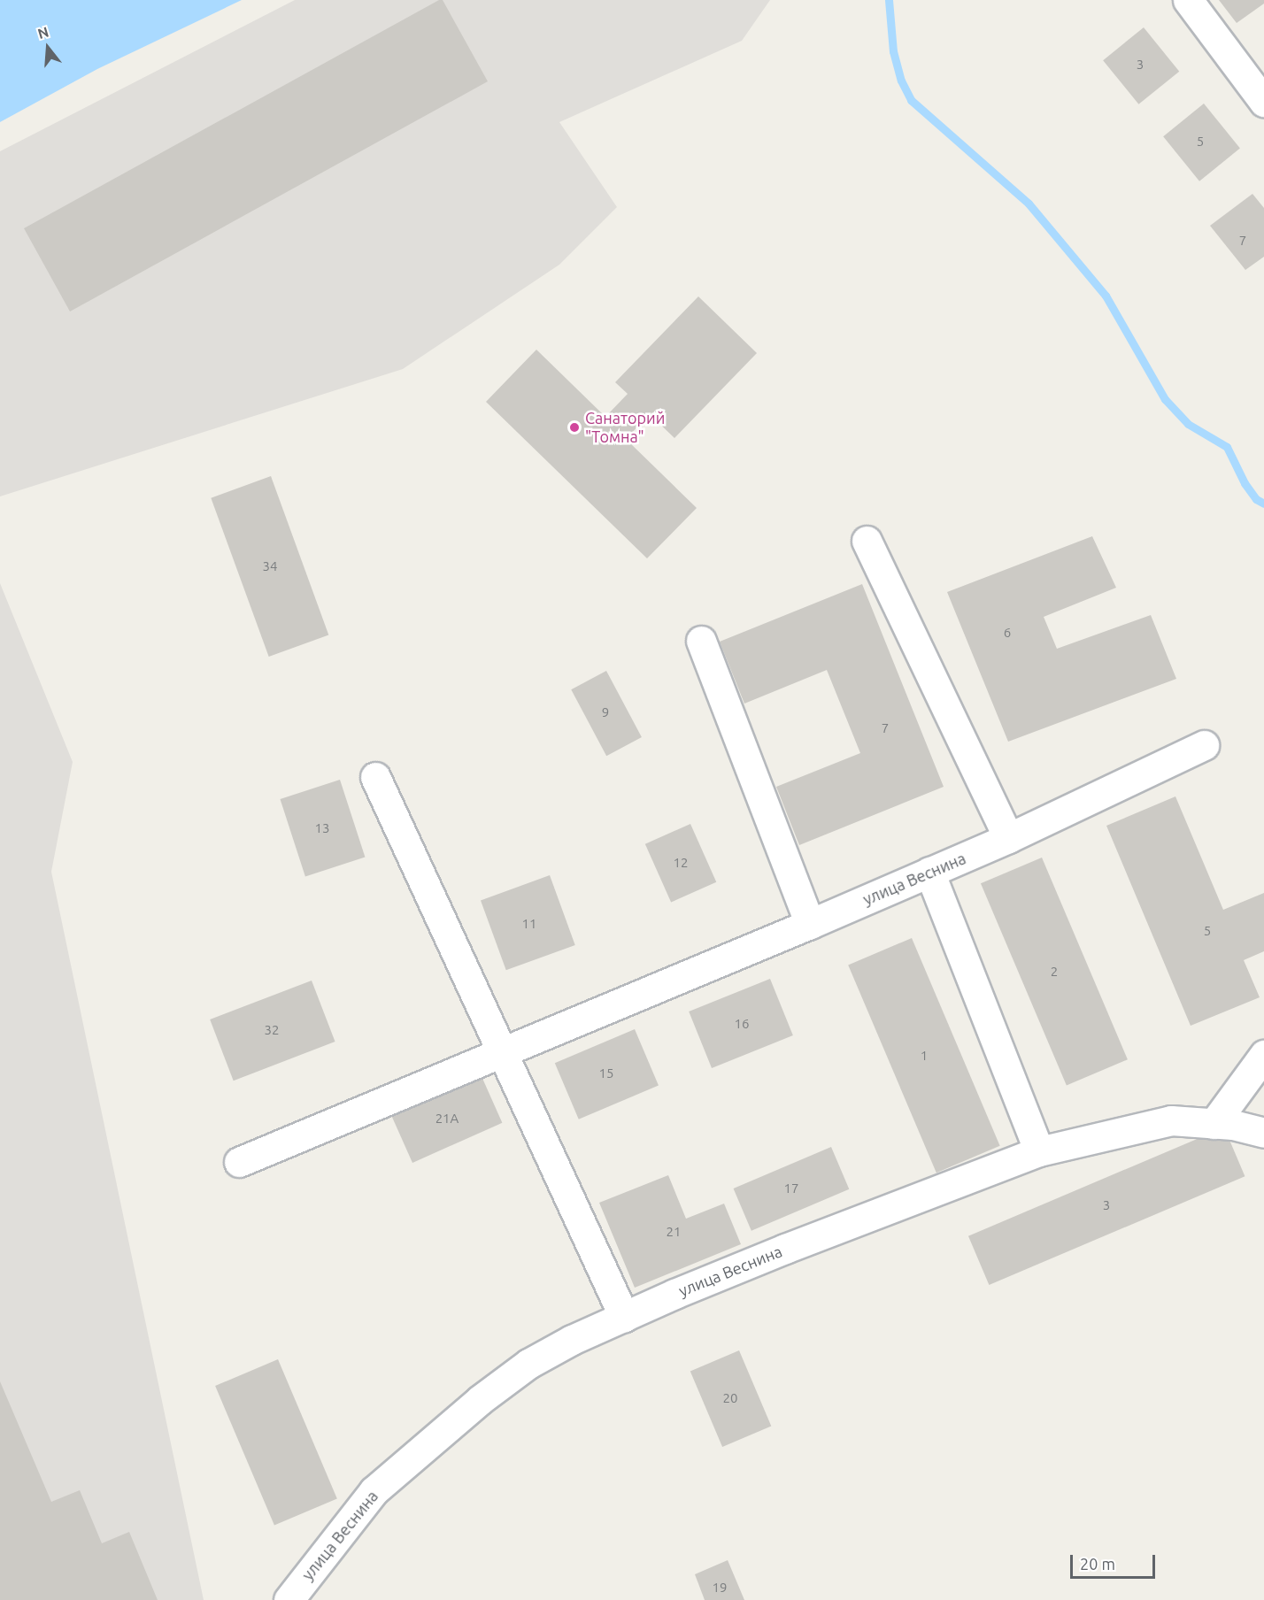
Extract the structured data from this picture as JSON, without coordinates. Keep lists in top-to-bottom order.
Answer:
{
  "streets": {
    "street": ["улица Веснина"]
  },
  "places": ["Санаторий \"Томна\""],
  "house_numbers": [
    "3",
    "5",
    "7",
    "34",
    "6",
    "9",
    "7",
    "13",
    "12",
    "11",
    "5",
    "2",
    "16",
    "32",
    "1",
    "15",
    "21А",
    "17",
    "3",
    "21",
    "20",
    "19"
  ],
  "scale_bar": "20 m",
  "north": "top"
}
